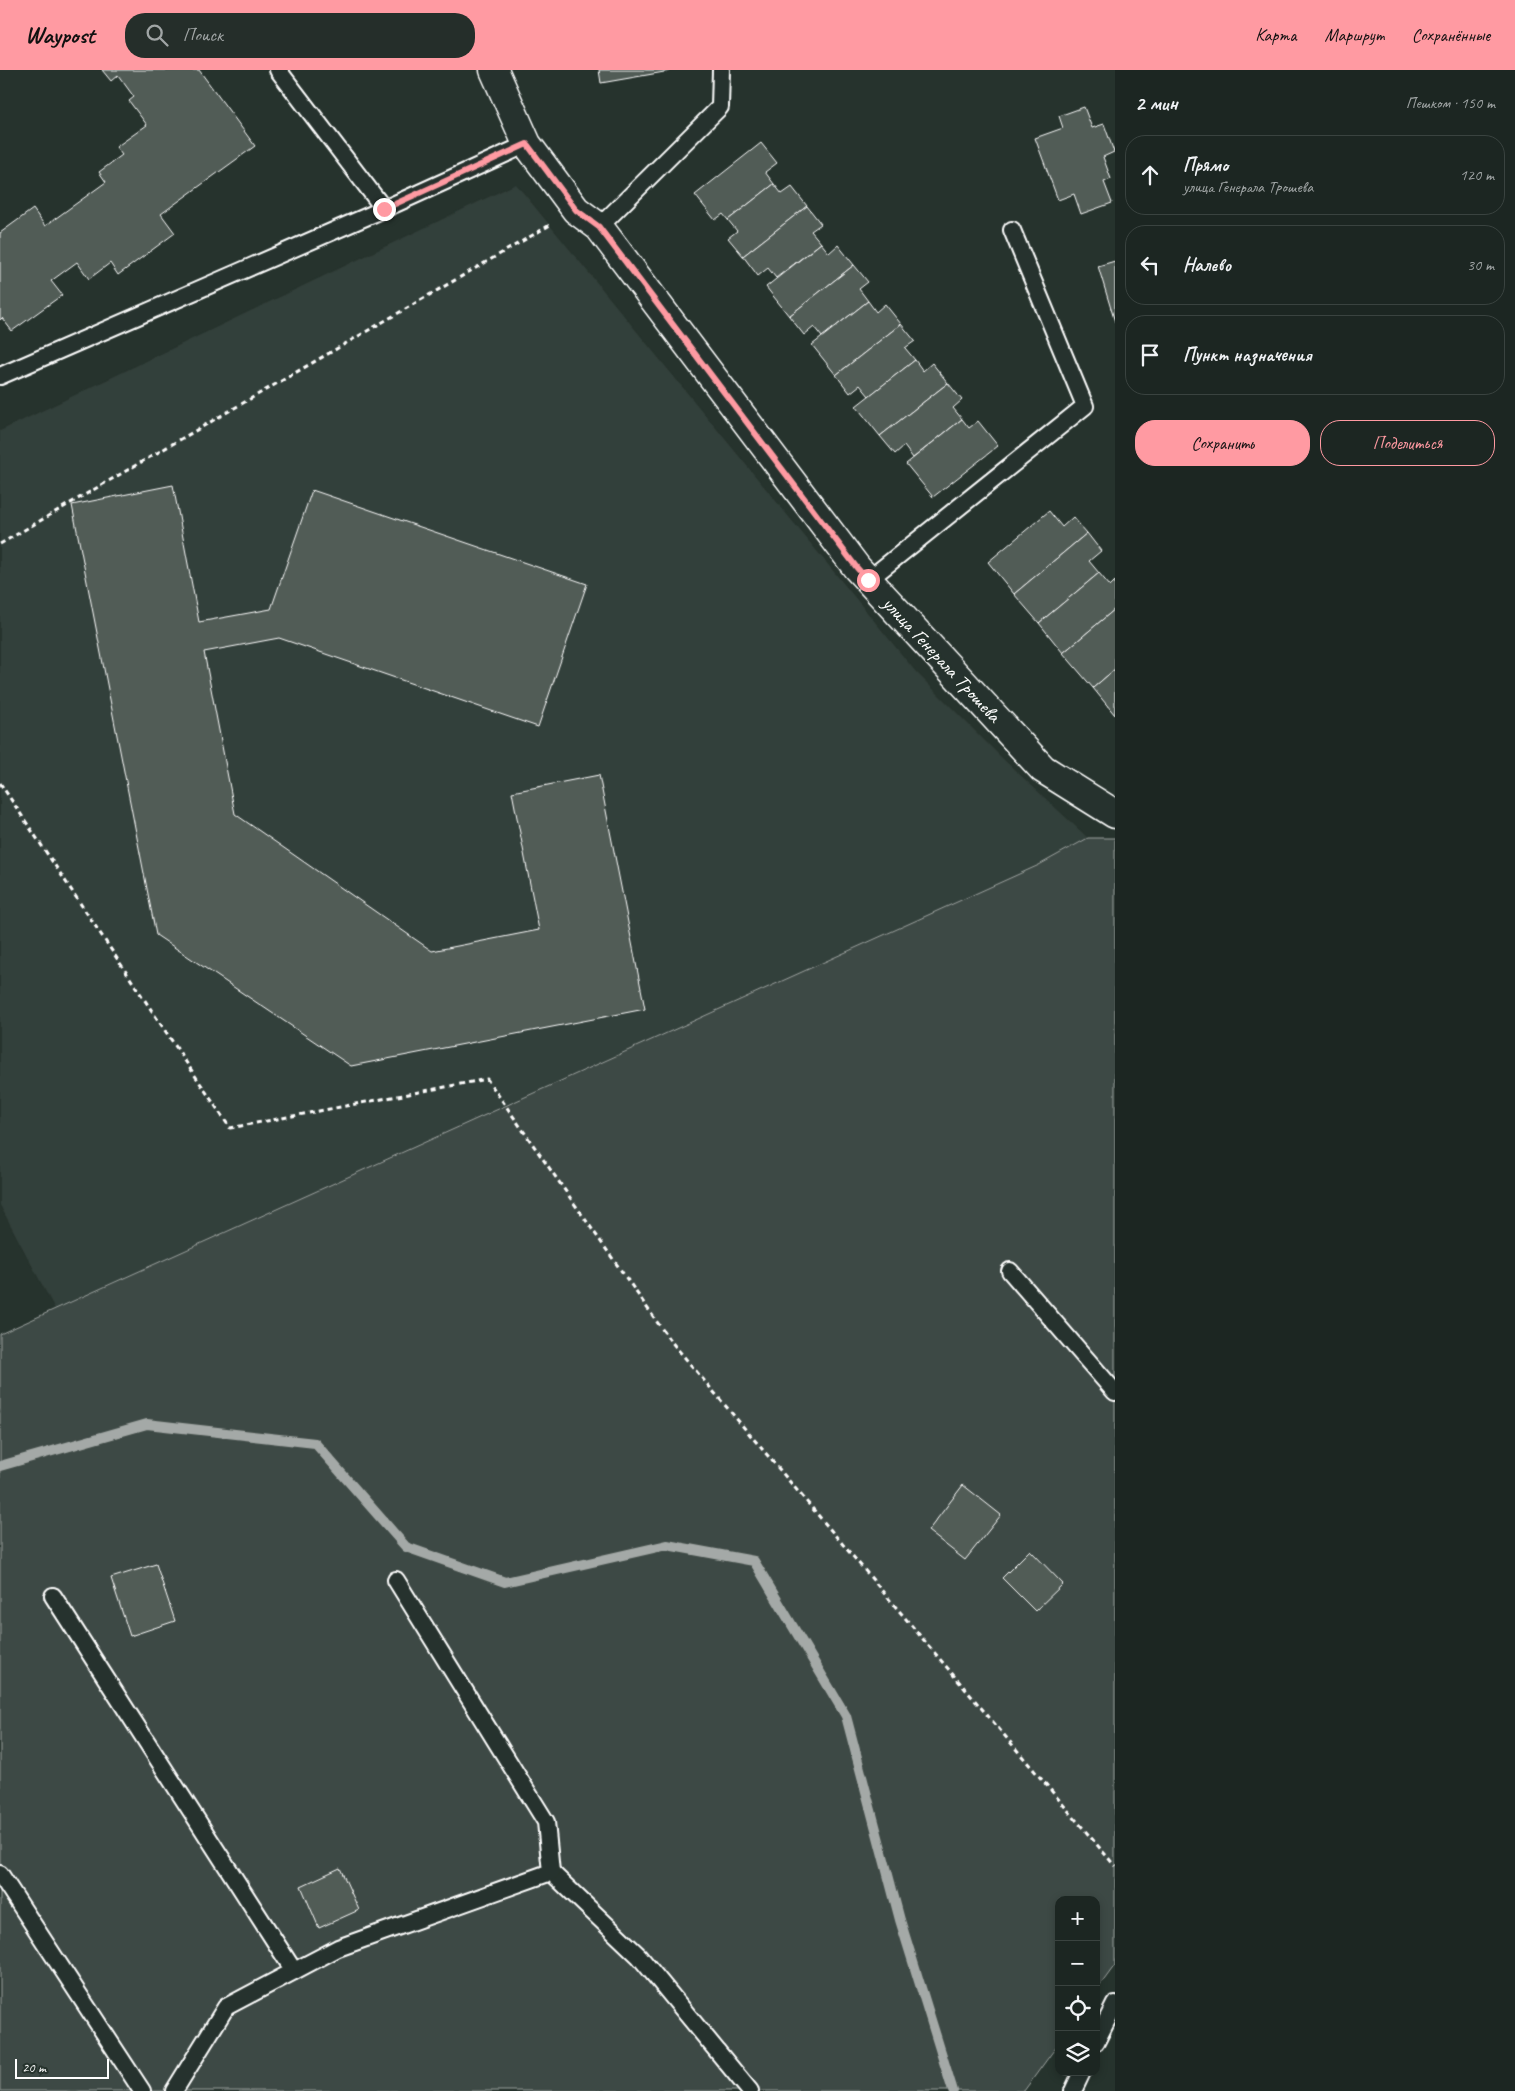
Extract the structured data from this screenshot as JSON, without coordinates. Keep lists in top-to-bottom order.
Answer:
{
  "streets": {
    "street": ["улица Генерала Трошева"]
  },
  "scale_bar": "20 m",
  "page": {
    "header": "Waypost",
    "search": "Поиск",
    "nav": ["Карта", "Маршрут", "Сохранённые"],
    "heading": ["2 мин", "Пешком · 150 m"],
    "list": [
      ["Прямо", "улица Генерала Трошева", "120 m"],
      ["Налево", "30 m"],
      "Пункт назначения"
    ],
    "buttons": ["Сохранить", "Поделиться"],
    "map_buttons": ["+", "−"],
    "scale": "20 m"
  }
}
